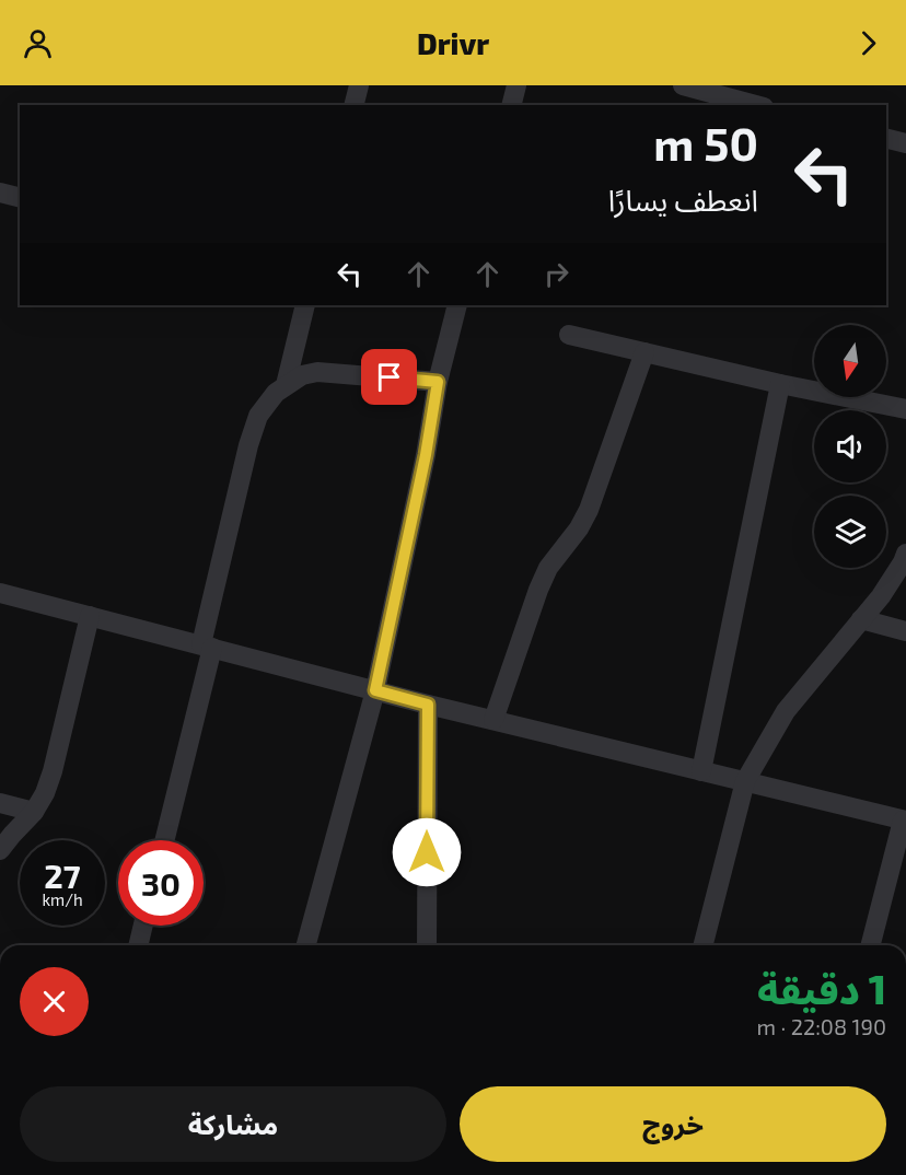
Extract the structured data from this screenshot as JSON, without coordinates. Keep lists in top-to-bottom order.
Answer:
{
  "north": "bottom",
  "page": {
    "header": "Drivr",
    "turn": ["50 m", "انعطف يسارًا"],
    "speed": "27 km/h",
    "limit": "30",
    "heading": ["1 دقيقة", "190 m · 22:08"],
    "buttons": ["خروج", "مشاركة"]
  }
}
